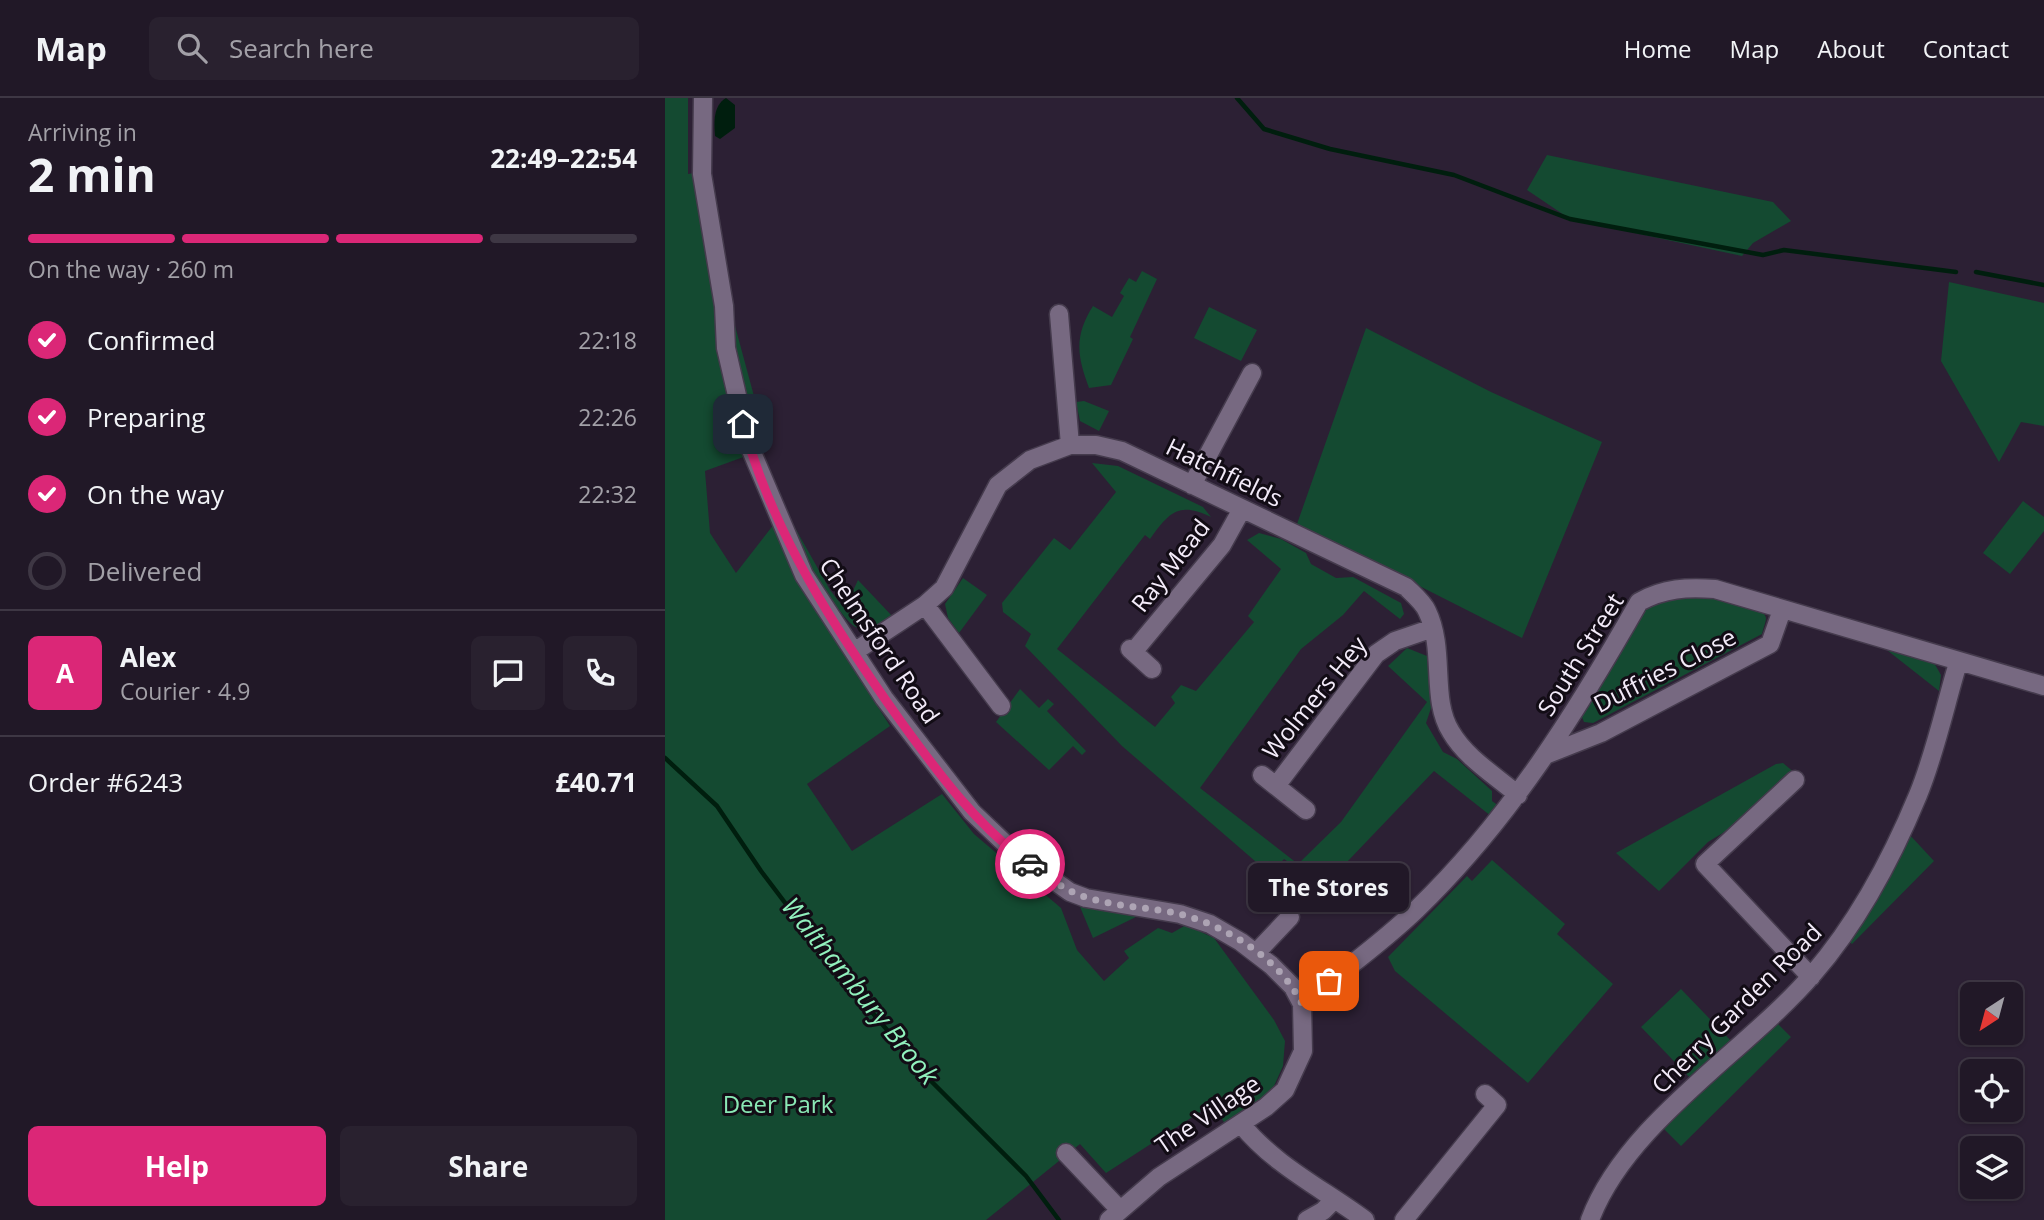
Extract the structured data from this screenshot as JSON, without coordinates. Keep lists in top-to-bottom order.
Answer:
{
  "streets": {
    "street": [
      "Hatchfields",
      "Ray Mead",
      "Chelmsford Road",
      "South Street",
      "Duffries Close",
      "Wolmers Hey",
      "Cherry Garden Road",
      "The Village"
    ]
  },
  "crossings": [
    ["Hatchfields", "Ray Mead"],
    ["Hatchfields", "Chelmsford Road"],
    ["Hatchfields", "South Street"],
    ["Hatchfields", "Wolmers Hey"],
    ["Chelmsford Road", "South Street"],
    ["Chelmsford Road", "The Village"],
    ["South Street", "Duffries Close"],
    ["South Street", "Cherry Garden Road"],
    ["South Street", "The Village"]
  ],
  "water": ["Walthambury Brook"],
  "parks": ["Deer Park"],
  "places": ["The Stores"],
  "north": "bottom left",
  "page": {
    "header": "Map",
    "search": "Search here",
    "nav": [
      "Home",
      "Map",
      "About",
      "Contact"
    ],
    "heading": ["2 min", "Arriving in", "22:49–22:54"],
    "panel": [
      "Alex",
      "Courier · 4.9",
      "Order #6243",
      "£40.71"
    ],
    "bar": "On the way · 260 m",
    "list": [
      ["Confirmed", "22:18"],
      ["Preparing", "22:26"],
      ["On the way", "22:32"],
      "Delivered"
    ],
    "round": "A",
    "bubble": "The Stores",
    "buttons": ["Help", "Share"]
  }
}
